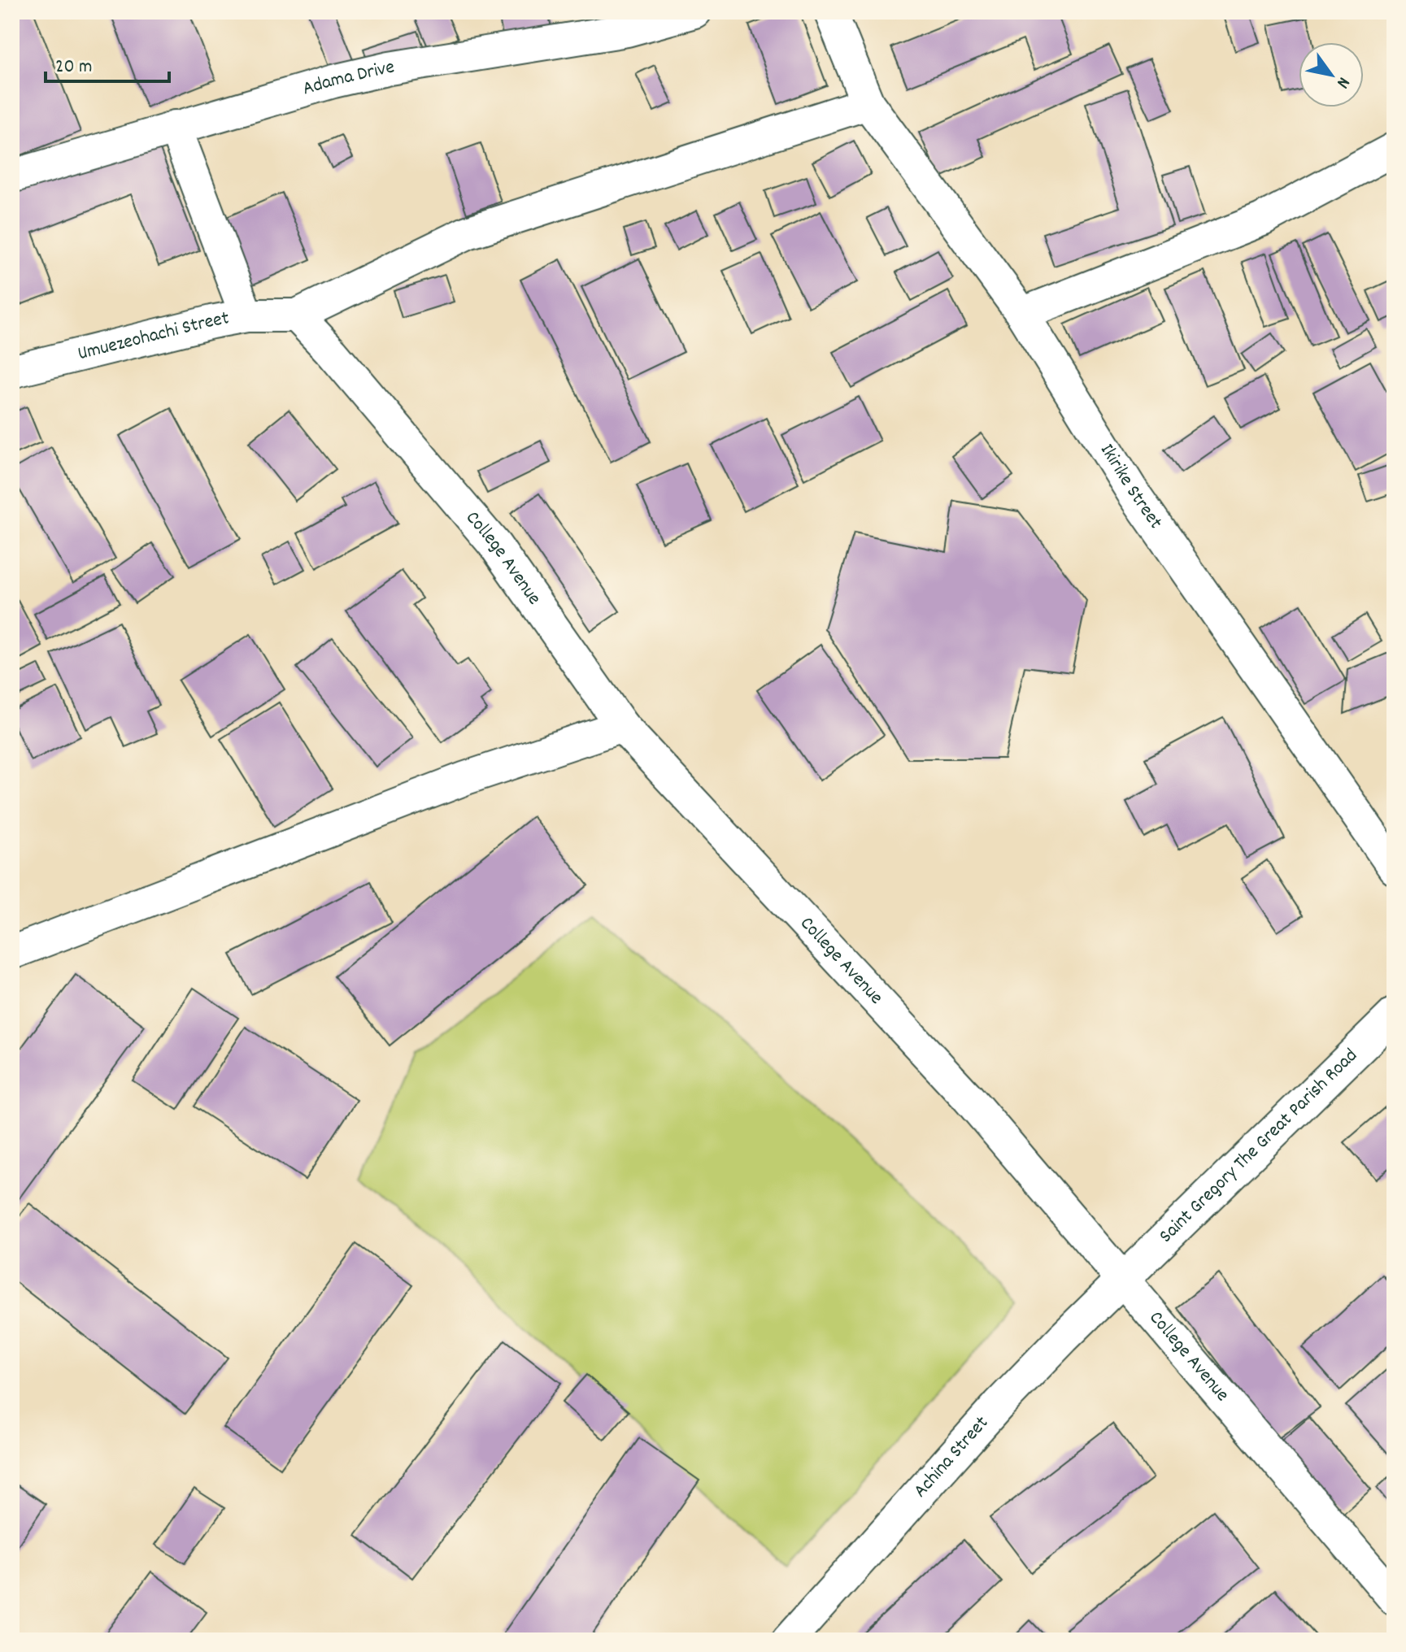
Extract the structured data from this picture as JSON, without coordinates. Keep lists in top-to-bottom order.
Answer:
{
  "streets": {
    "street": [
      "Adama Drive",
      "Umuezeohachi Street",
      "Ikirike Street",
      "College Avenue",
      "Saint Gregory The Great Parish Road",
      "Achina Street"
    ]
  },
  "crossings": [
    ["Umuezeohachi Street", "College Avenue"],
    ["College Avenue", "Saint Gregory The Great Parish Road"],
    ["College Avenue", "Achina Street"],
    ["Saint Gregory The Great Parish Road", "Achina Street"]
  ],
  "scale_bar": "20 m",
  "north": "bottom right"
}
